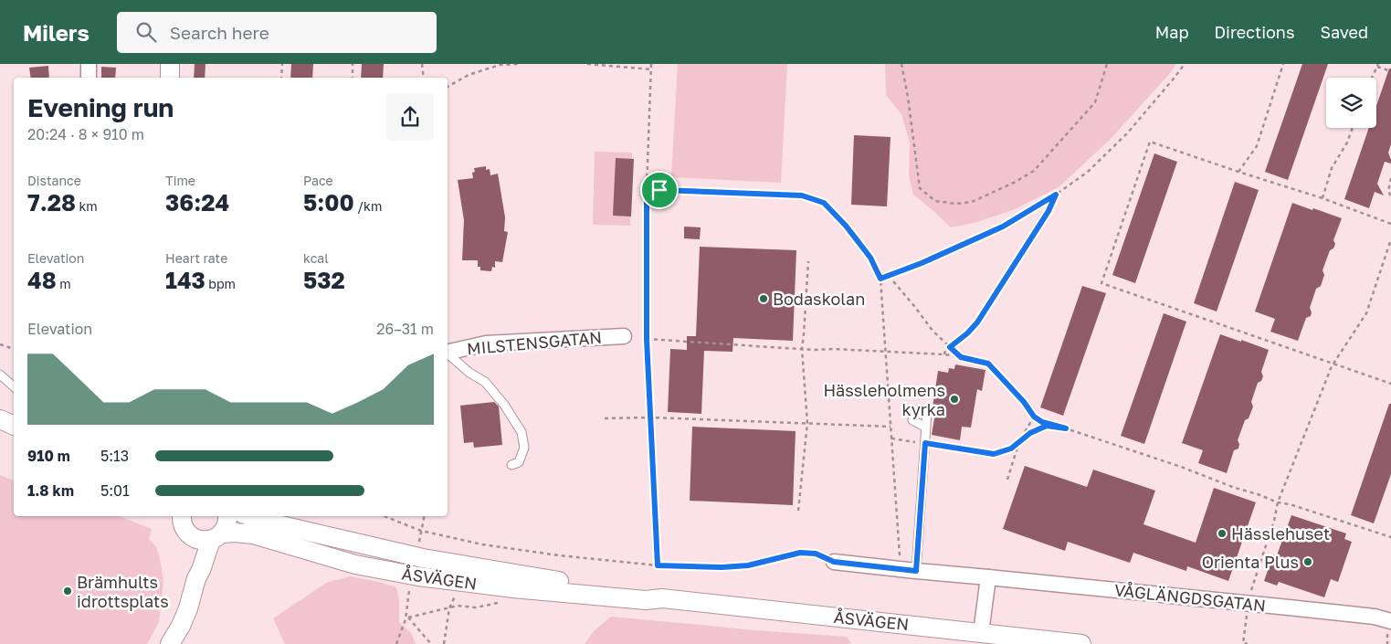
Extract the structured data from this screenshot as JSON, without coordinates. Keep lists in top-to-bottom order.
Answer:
{
  "streets": {
    "street": ["MILSTENSGATAN", "ÅSVÄGEN", "VÅGLÄNGDSGATAN"]
  },
  "places": [
    "Bodaskolan",
    "Hässleholmens kyrka",
    "Hässlehuset",
    "Orienta Plus",
    "Brämhults idrottsplats"
  ],
  "page": {
    "header": "Milers",
    "search": "Search here",
    "nav": ["Map", "Directions", "Saved"],
    "heading": ["Evening run", "20:24 · 8 × 910 m"],
    "stats": [
      ["Distance", "7.28 km"],
      ["Time", "36:24"],
      ["Pace", "5:00 /km"],
      ["Elevation", "48 m"],
      ["Heart rate", "143 bpm"],
      ["kcal", "532"]
    ],
    "chart": ["Elevation", "26–31 m"],
    "list": [
      {
        "name": "910 m",
        "note": "5:13"
      },
      {
        "name": "1.8 km",
        "note": "5:01"
      }
    ]
  }
}
